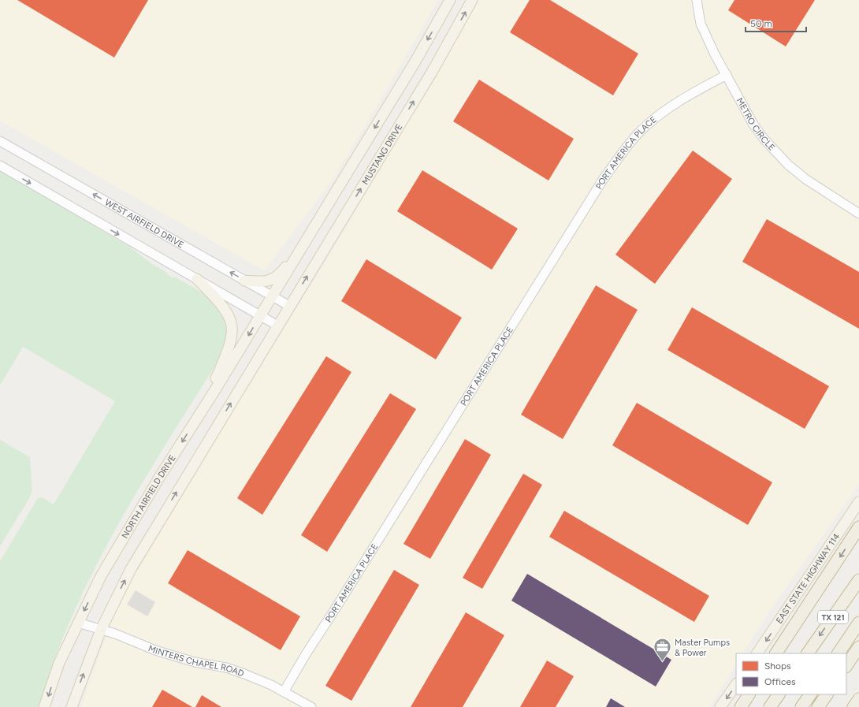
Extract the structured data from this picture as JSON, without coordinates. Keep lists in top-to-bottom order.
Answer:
{
  "streets": {
    "highway": ["TX 121"],
    "main road": ["MUSTANG DRIVE", "NORTH AIRFIELD DRIVE", "EAST STATE HIGHWAY 114"],
    "street": [
      "METRO CIRCLE",
      "PORT AMERICA PLACE",
      "WEST AIRFIELD DRIVE",
      "MINTERS CHAPEL ROAD"
    ]
  },
  "crossings": [
    ["METRO CIRCLE", "PORT AMERICA PLACE"],
    ["MUSTANG DRIVE", "WEST AIRFIELD DRIVE"],
    ["PORT AMERICA PLACE", "MINTERS CHAPEL ROAD"],
    ["WEST AIRFIELD DRIVE", "NORTH AIRFIELD DRIVE"],
    ["NORTH AIRFIELD DRIVE", "MINTERS CHAPEL ROAD"]
  ],
  "one_way": ["EAST STATE HIGHWAY 114"],
  "places": {
    "office": ["Master Pumps & Power"]
  },
  "legend": ["Shops", "Offices"],
  "scale_bar": "50 m"
}
